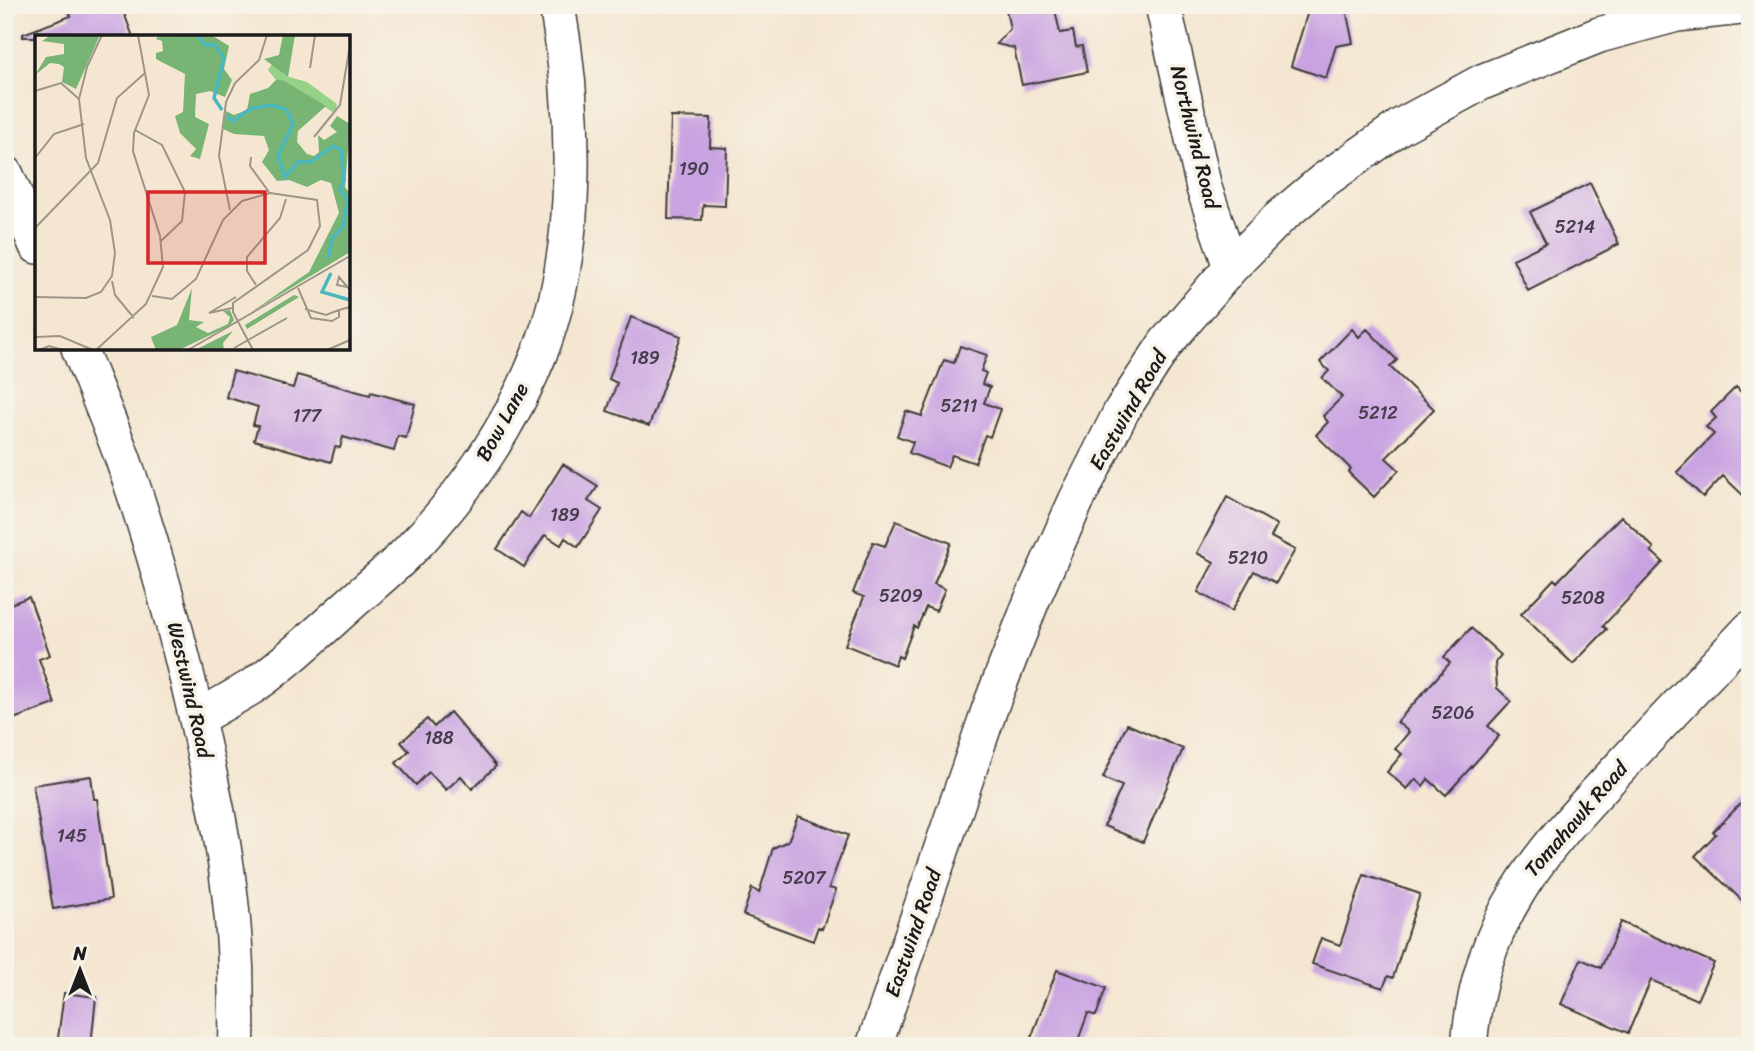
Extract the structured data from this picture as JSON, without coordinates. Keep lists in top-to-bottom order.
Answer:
{
  "streets": {
    "street": [
      "Northwind Road",
      "Eastwind Road",
      "Bow Lane",
      "Westwind Road",
      "Tomahawk Road"
    ]
  },
  "crossings": [
    ["Northwind Road", "Eastwind Road"],
    ["Bow Lane", "Westwind Road"]
  ],
  "house_numbers": [
    "190",
    "5214",
    "189",
    "5211",
    "5212",
    "177",
    "189",
    "5210",
    "5209",
    "5208",
    "5206",
    "188",
    "145",
    "5207"
  ],
  "north": "top"
}
